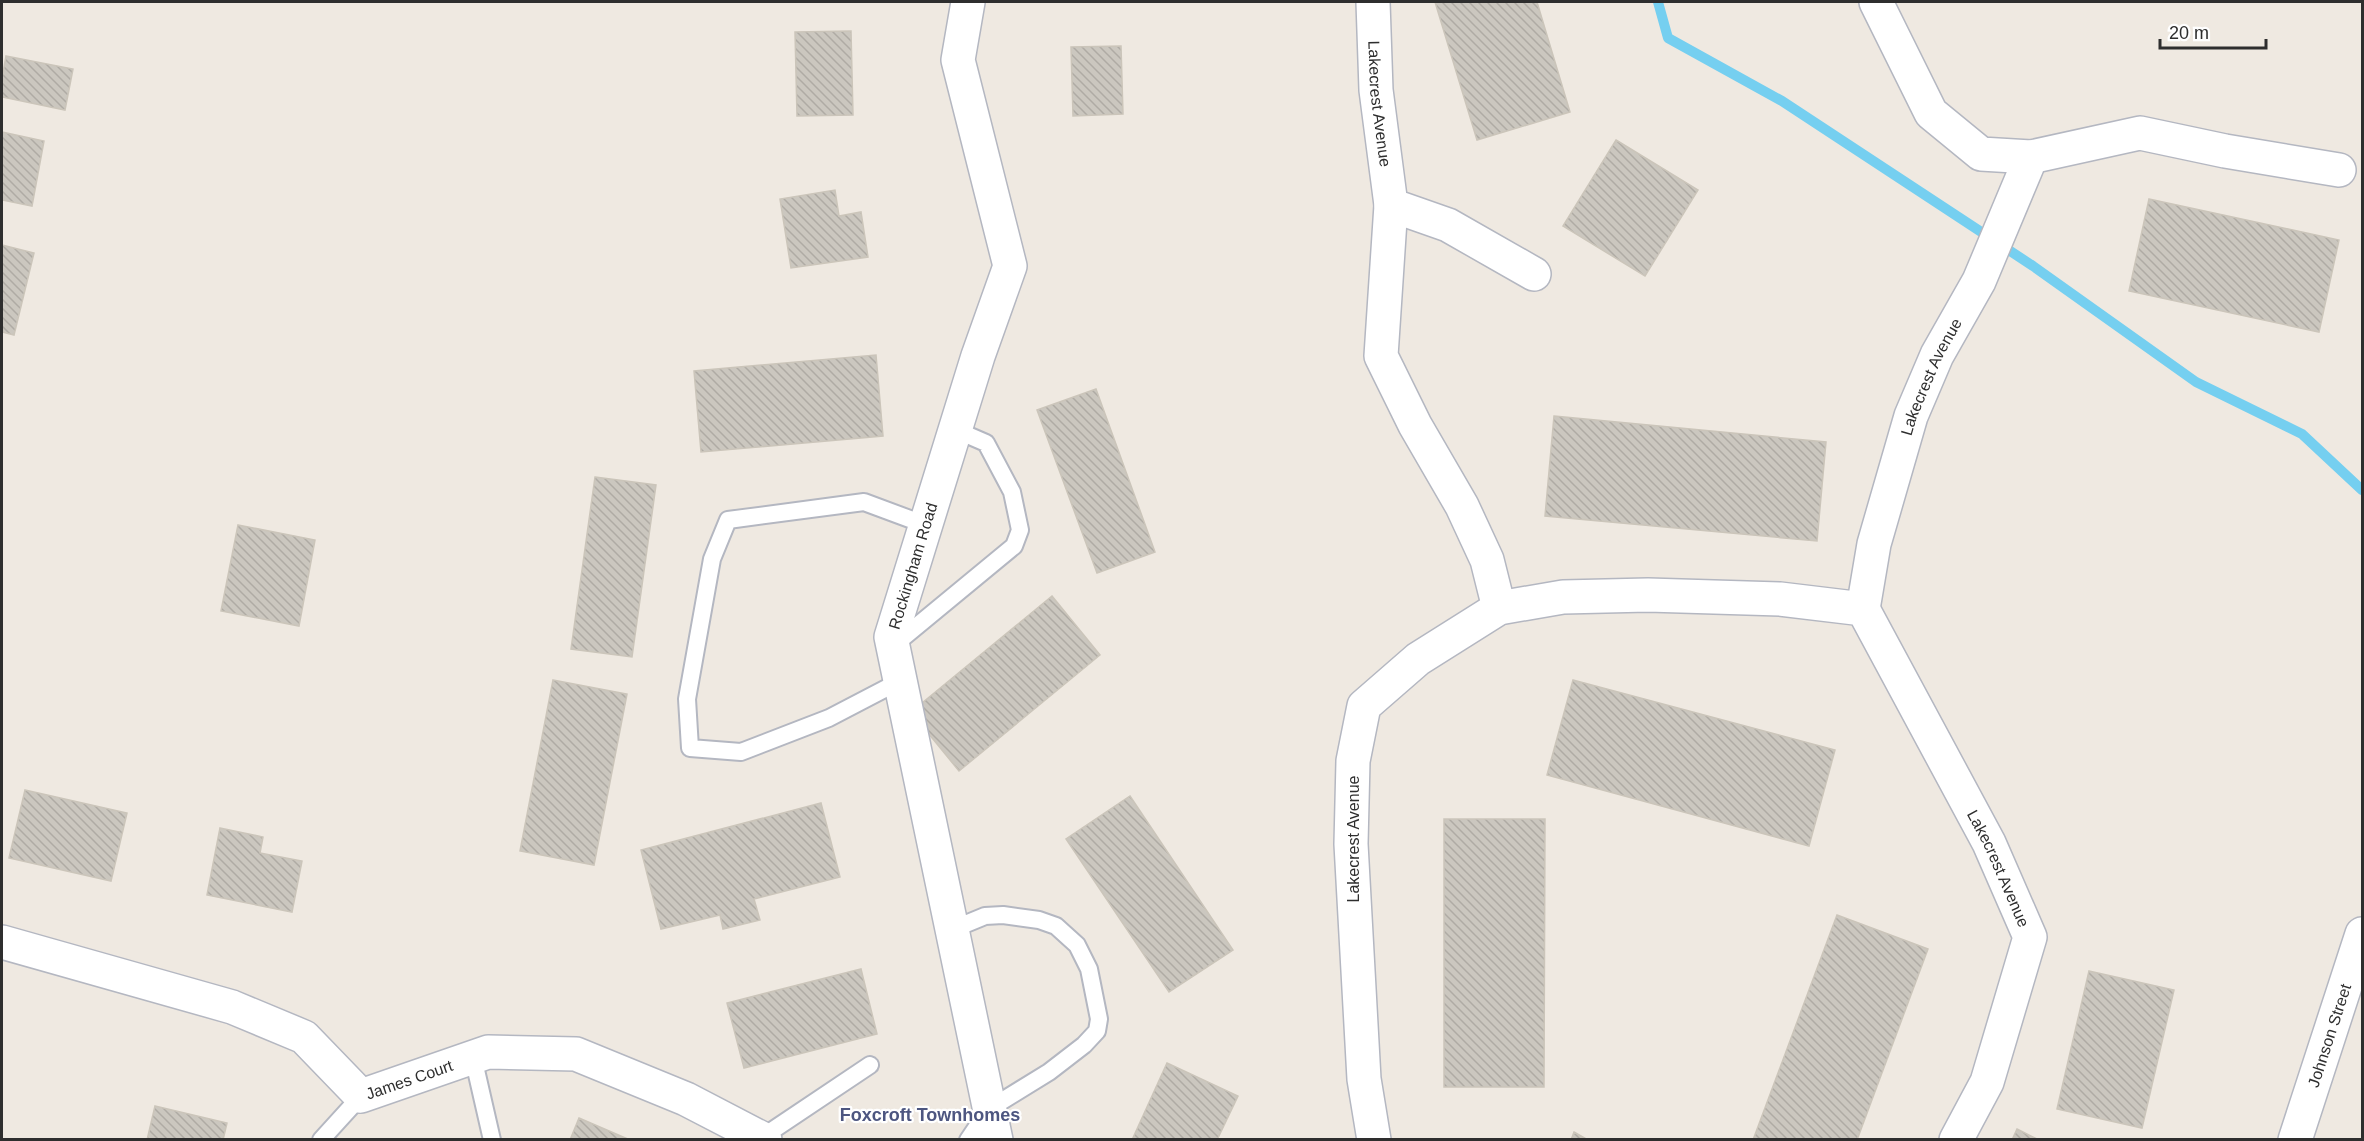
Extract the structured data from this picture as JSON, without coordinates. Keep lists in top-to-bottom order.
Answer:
{
  "streets": {
    "street": [
      "Lakecrest Avenue",
      "Rockingham Road",
      "Johnson Street",
      "James Court"
    ]
  },
  "districts": ["Foxcroft Townhomes"],
  "scale_bar": "20 m"
}
